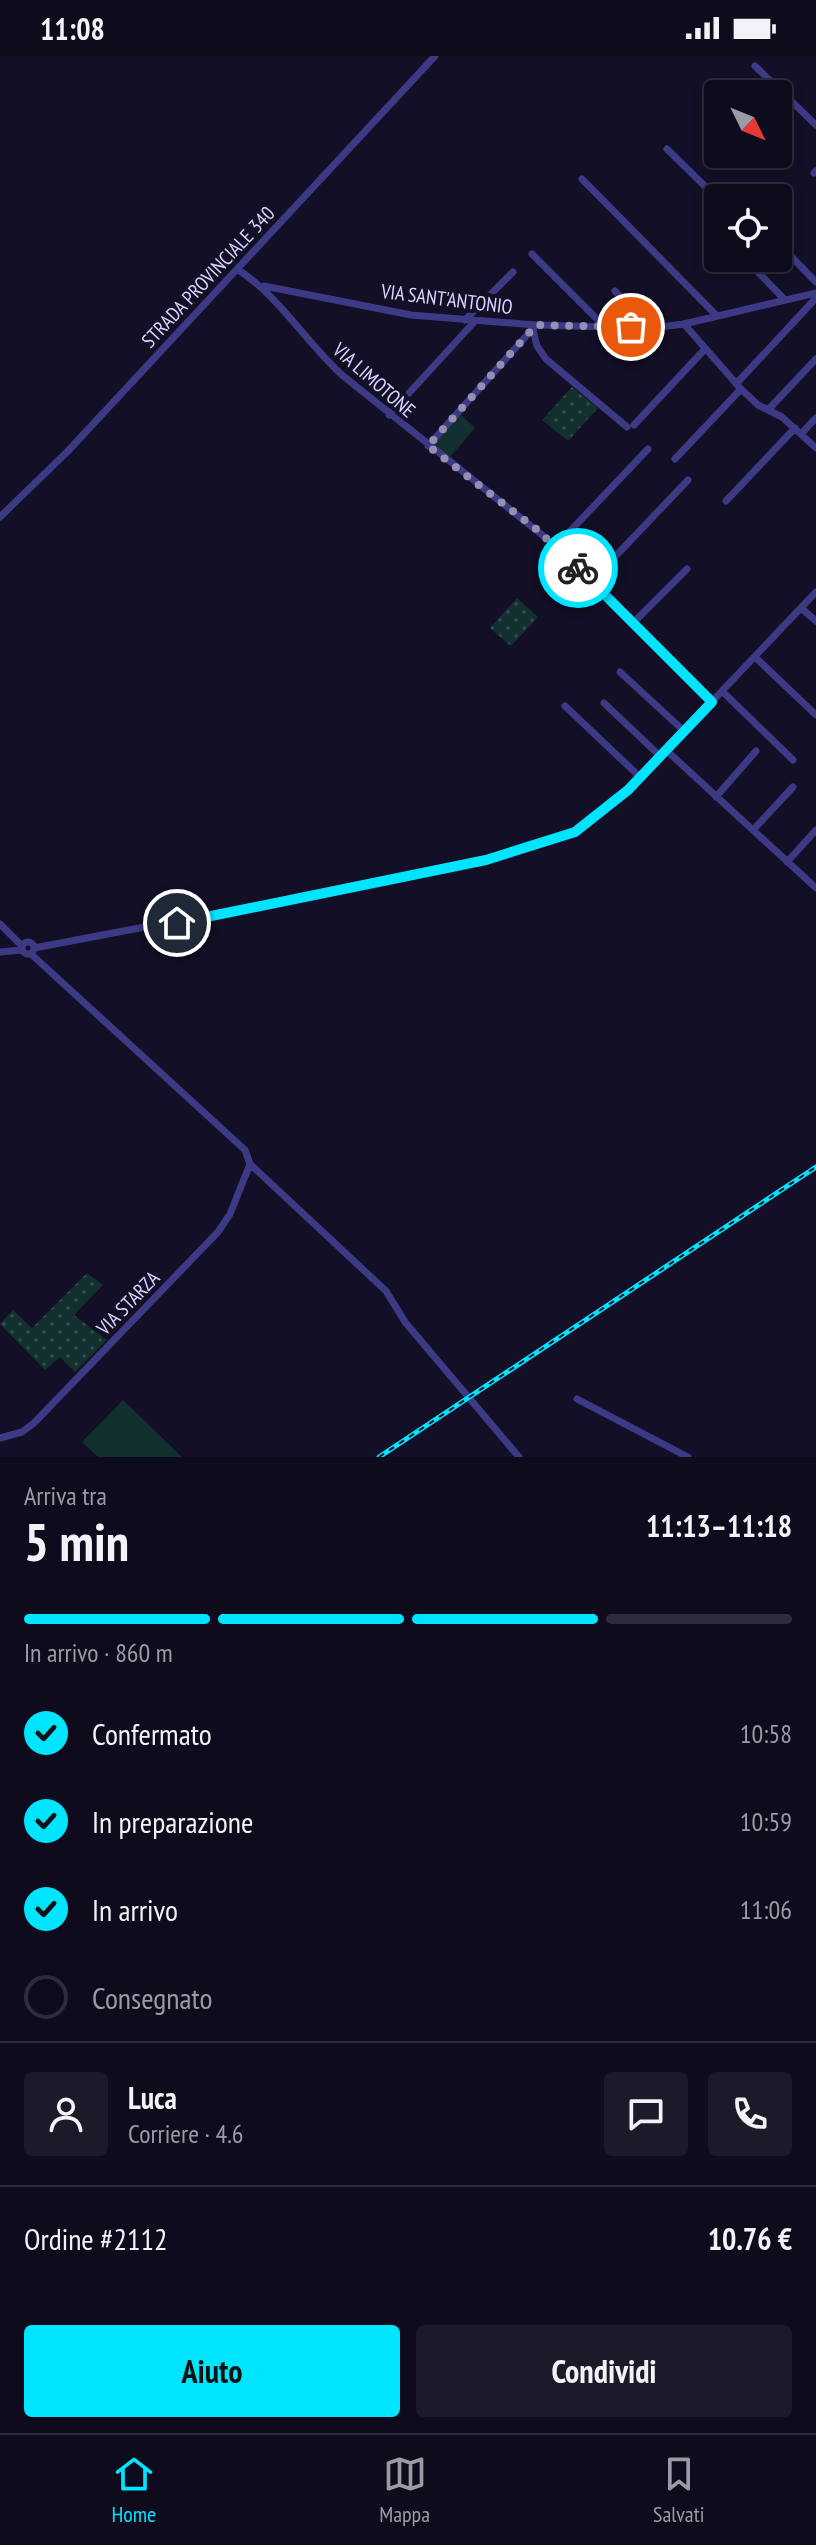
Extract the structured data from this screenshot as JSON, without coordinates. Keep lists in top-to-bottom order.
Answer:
{
  "streets": {
    "street": [
      "STRADA PROVINCIALE 340",
      "VIA SANT'ANTONIO",
      "VIA LIMOTONE",
      "VIA STARZA"
    ]
  },
  "crossings": [
    ["STRADA PROVINCIALE 340", "VIA LIMOTONE"],
    ["VIA SANT'ANTONIO", "VIA LIMOTONE"]
  ],
  "north": "bottom right",
  "page": {
    "status": "11:08",
    "heading": ["5 min", "Arriva tra", "11:13–11:18"],
    "panel": [
      "Luca",
      "Corriere · 4.6",
      "Ordine #2112",
      "10.76 €"
    ],
    "bar": "In arrivo · 860 m",
    "list": [
      ["Confermato", "10:58"],
      ["In preparazione", "10:59"],
      ["In arrivo", "11:06"],
      "Consegnato"
    ],
    "buttons": ["Aiuto", "Condividi"],
    "tabs": ["Home", "Mappa", "Salvati"]
  }
}
